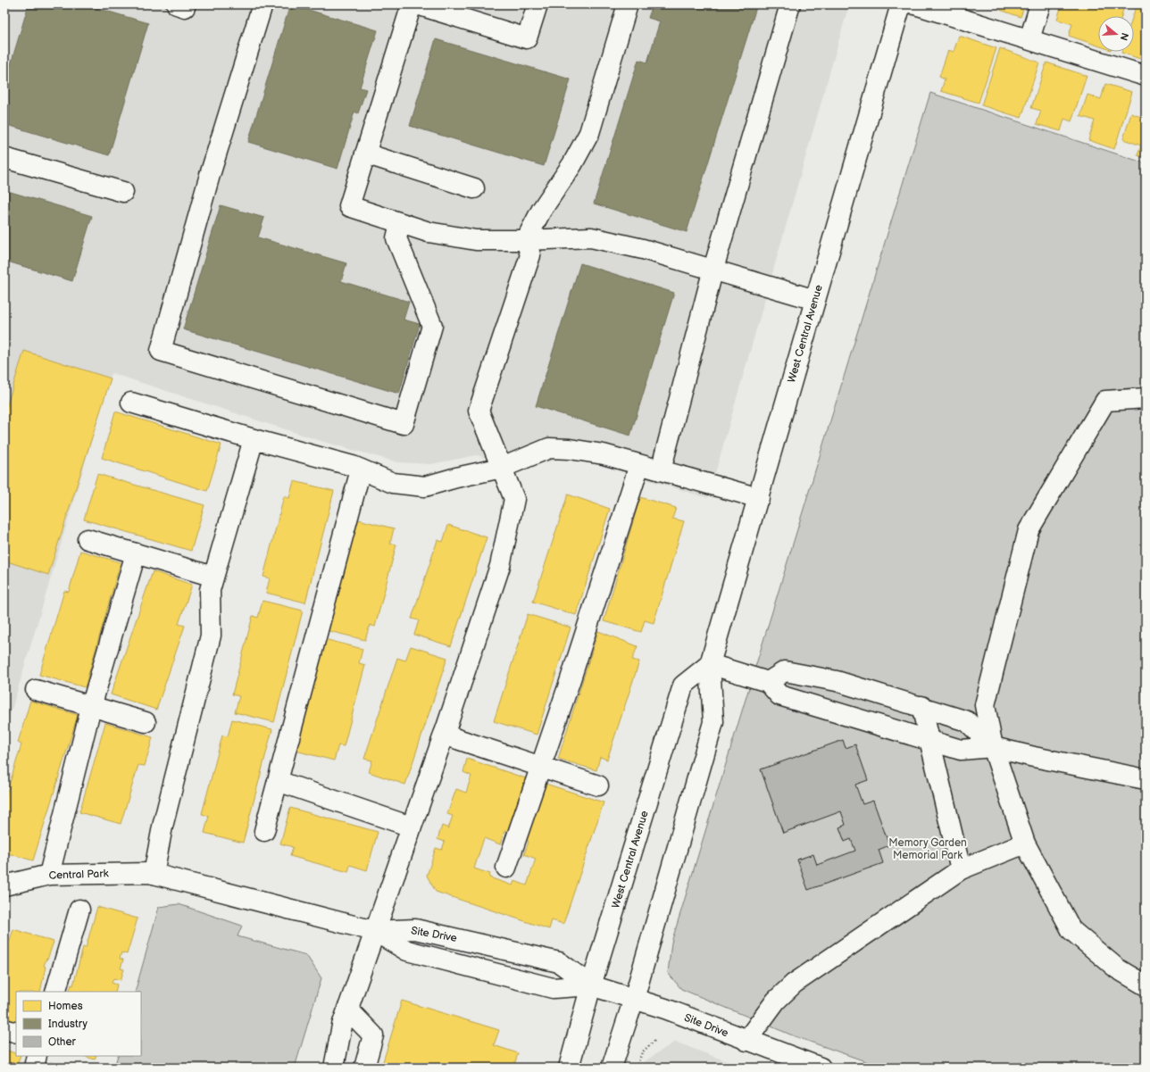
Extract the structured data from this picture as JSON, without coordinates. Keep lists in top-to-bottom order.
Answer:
{
  "streets": {
    "main road": ["West Central Avenue", "Central Park", "Site Drive"]
  },
  "crossings": [
    ["West Central Avenue", "Site Drive"],
    ["Central Park", "Site Drive"]
  ],
  "parks": ["Memory Garden Memorial Park"],
  "legend": ["Homes", "Industry", "Other"],
  "north": "right"
}
